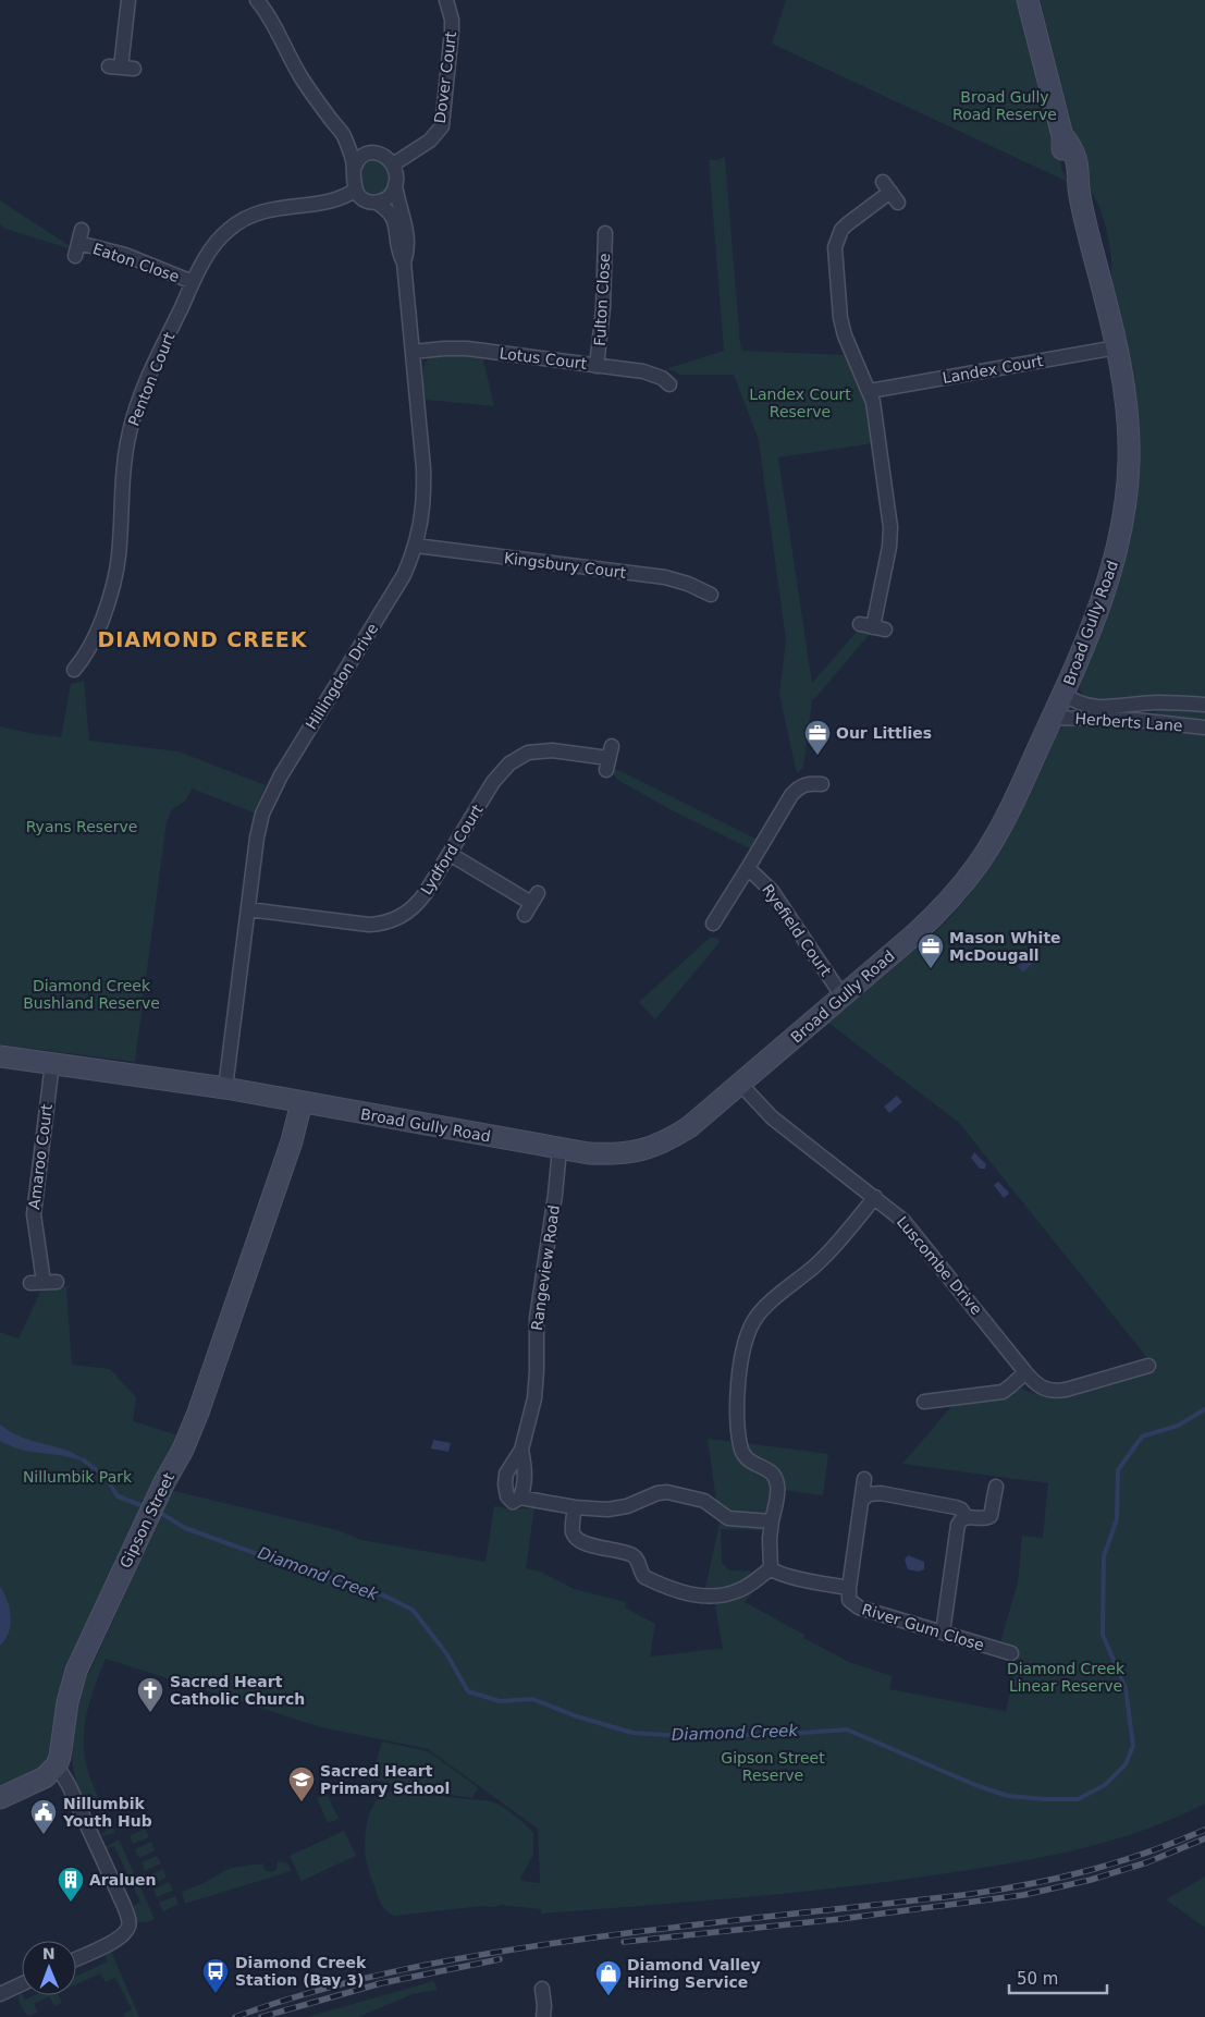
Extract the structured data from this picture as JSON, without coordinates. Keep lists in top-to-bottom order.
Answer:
{
  "streets": {
    "street": [
      "Dover Court",
      "Eaton Close",
      "Fulton Close",
      "Lotus Court",
      "Landex Court",
      "Penton Court",
      "Kingsbury Court",
      "Broad Gully Road",
      "Hillingdon Drive",
      "Herberts Lane",
      "Lydford Court",
      "Ryefield Court",
      "Amaroo Court",
      "Luscombe Drive",
      "Rangeview Road",
      "Gipson Street",
      "River Gum Close"
    ]
  },
  "crossings": [
    ["Dover Court", "Penton Court"],
    ["Dover Court", "Hillingdon Drive"],
    ["Eaton Close", "Penton Court"],
    ["Fulton Close", "Lotus Court"],
    ["Lotus Court", "Hillingdon Drive"],
    ["Landex Court", "Broad Gully Road"],
    ["Penton Court", "Hillingdon Drive"],
    ["Kingsbury Court", "Hillingdon Drive"],
    ["Broad Gully Road", "Hillingdon Drive"],
    ["Broad Gully Road", "Herberts Lane"],
    ["Broad Gully Road", "Ryefield Court"],
    ["Broad Gully Road", "Amaroo Court"],
    ["Broad Gully Road", "Luscombe Drive"],
    ["Broad Gully Road", "Rangeview Road"],
    ["Broad Gully Road", "Gipson Street"],
    ["Hillingdon Drive", "Lydford Court"]
  ],
  "districts": ["DIAMOND CREEK"],
  "water": ["Diamond Creek"],
  "parks": [
    "Broad Gully Road Reserve",
    "Landex Court Reserve",
    "Ryans Reserve",
    "Diamond Creek Bushland Reserve",
    "Nillumbik Park",
    "Diamond Creek Linear Reserve",
    "Gipson Street Reserve"
  ],
  "places": {
    "office": ["Our Littlies", "Mason White McDougall"],
    "church": ["Sacred Heart Catholic Church"],
    "school or university": ["Sacred Heart Primary School"],
    "public building": ["Nillumbik Youth Hub"],
    "building": ["Araluen"],
    "bus stop": ["Diamond Creek Station (Bay 3)"],
    "shop": ["Diamond Valley Hiring Service"]
  },
  "scale_bar": "50 m",
  "north": "top"
}
